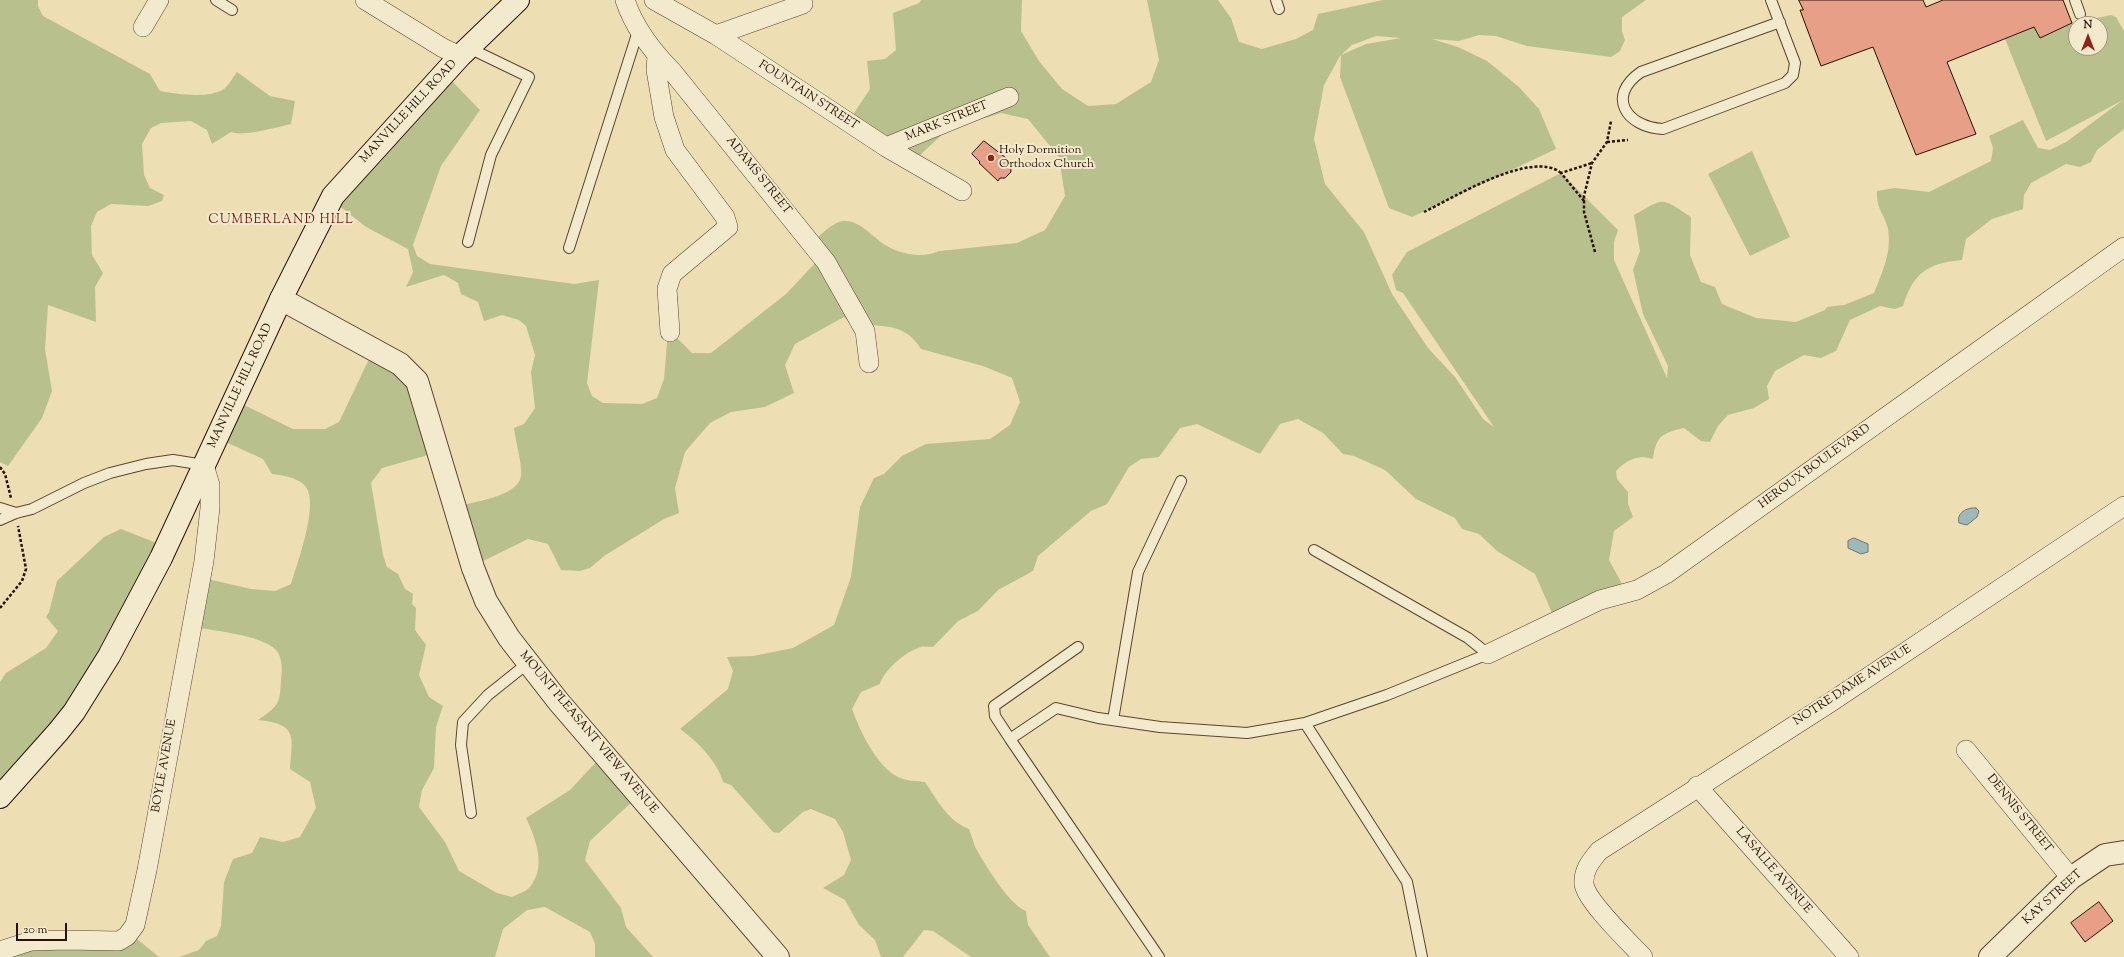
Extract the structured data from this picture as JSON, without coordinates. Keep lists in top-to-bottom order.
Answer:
{
  "streets": {
    "street": [
      "FOUNTAIN STREET",
      "MANVILLE HILL ROAD",
      "MARK STREET",
      "ADAMS STREET",
      "HEROUX BOULEVARD",
      "NOTRE DAME AVENUE",
      "MOUNT PLEASANT VIEW AVENUE",
      "BOYLE AVENUE",
      "DENNIS STREET",
      "LASALLE AVENUE",
      "KAY STREET"
    ]
  },
  "crossings": [
    ["FOUNTAIN STREET", "MARK STREET"],
    ["MANVILLE HILL ROAD", "MOUNT PLEASANT VIEW AVENUE"],
    ["MANVILLE HILL ROAD", "BOYLE AVENUE"],
    ["NOTRE DAME AVENUE", "LASALLE AVENUE"],
    ["DENNIS STREET", "KAY STREET"]
  ],
  "districts": ["CUMBERLAND HILL"],
  "places": ["Holy Dormition Orthodox Church"],
  "scale_bar": "20 m",
  "north": "top"
}
